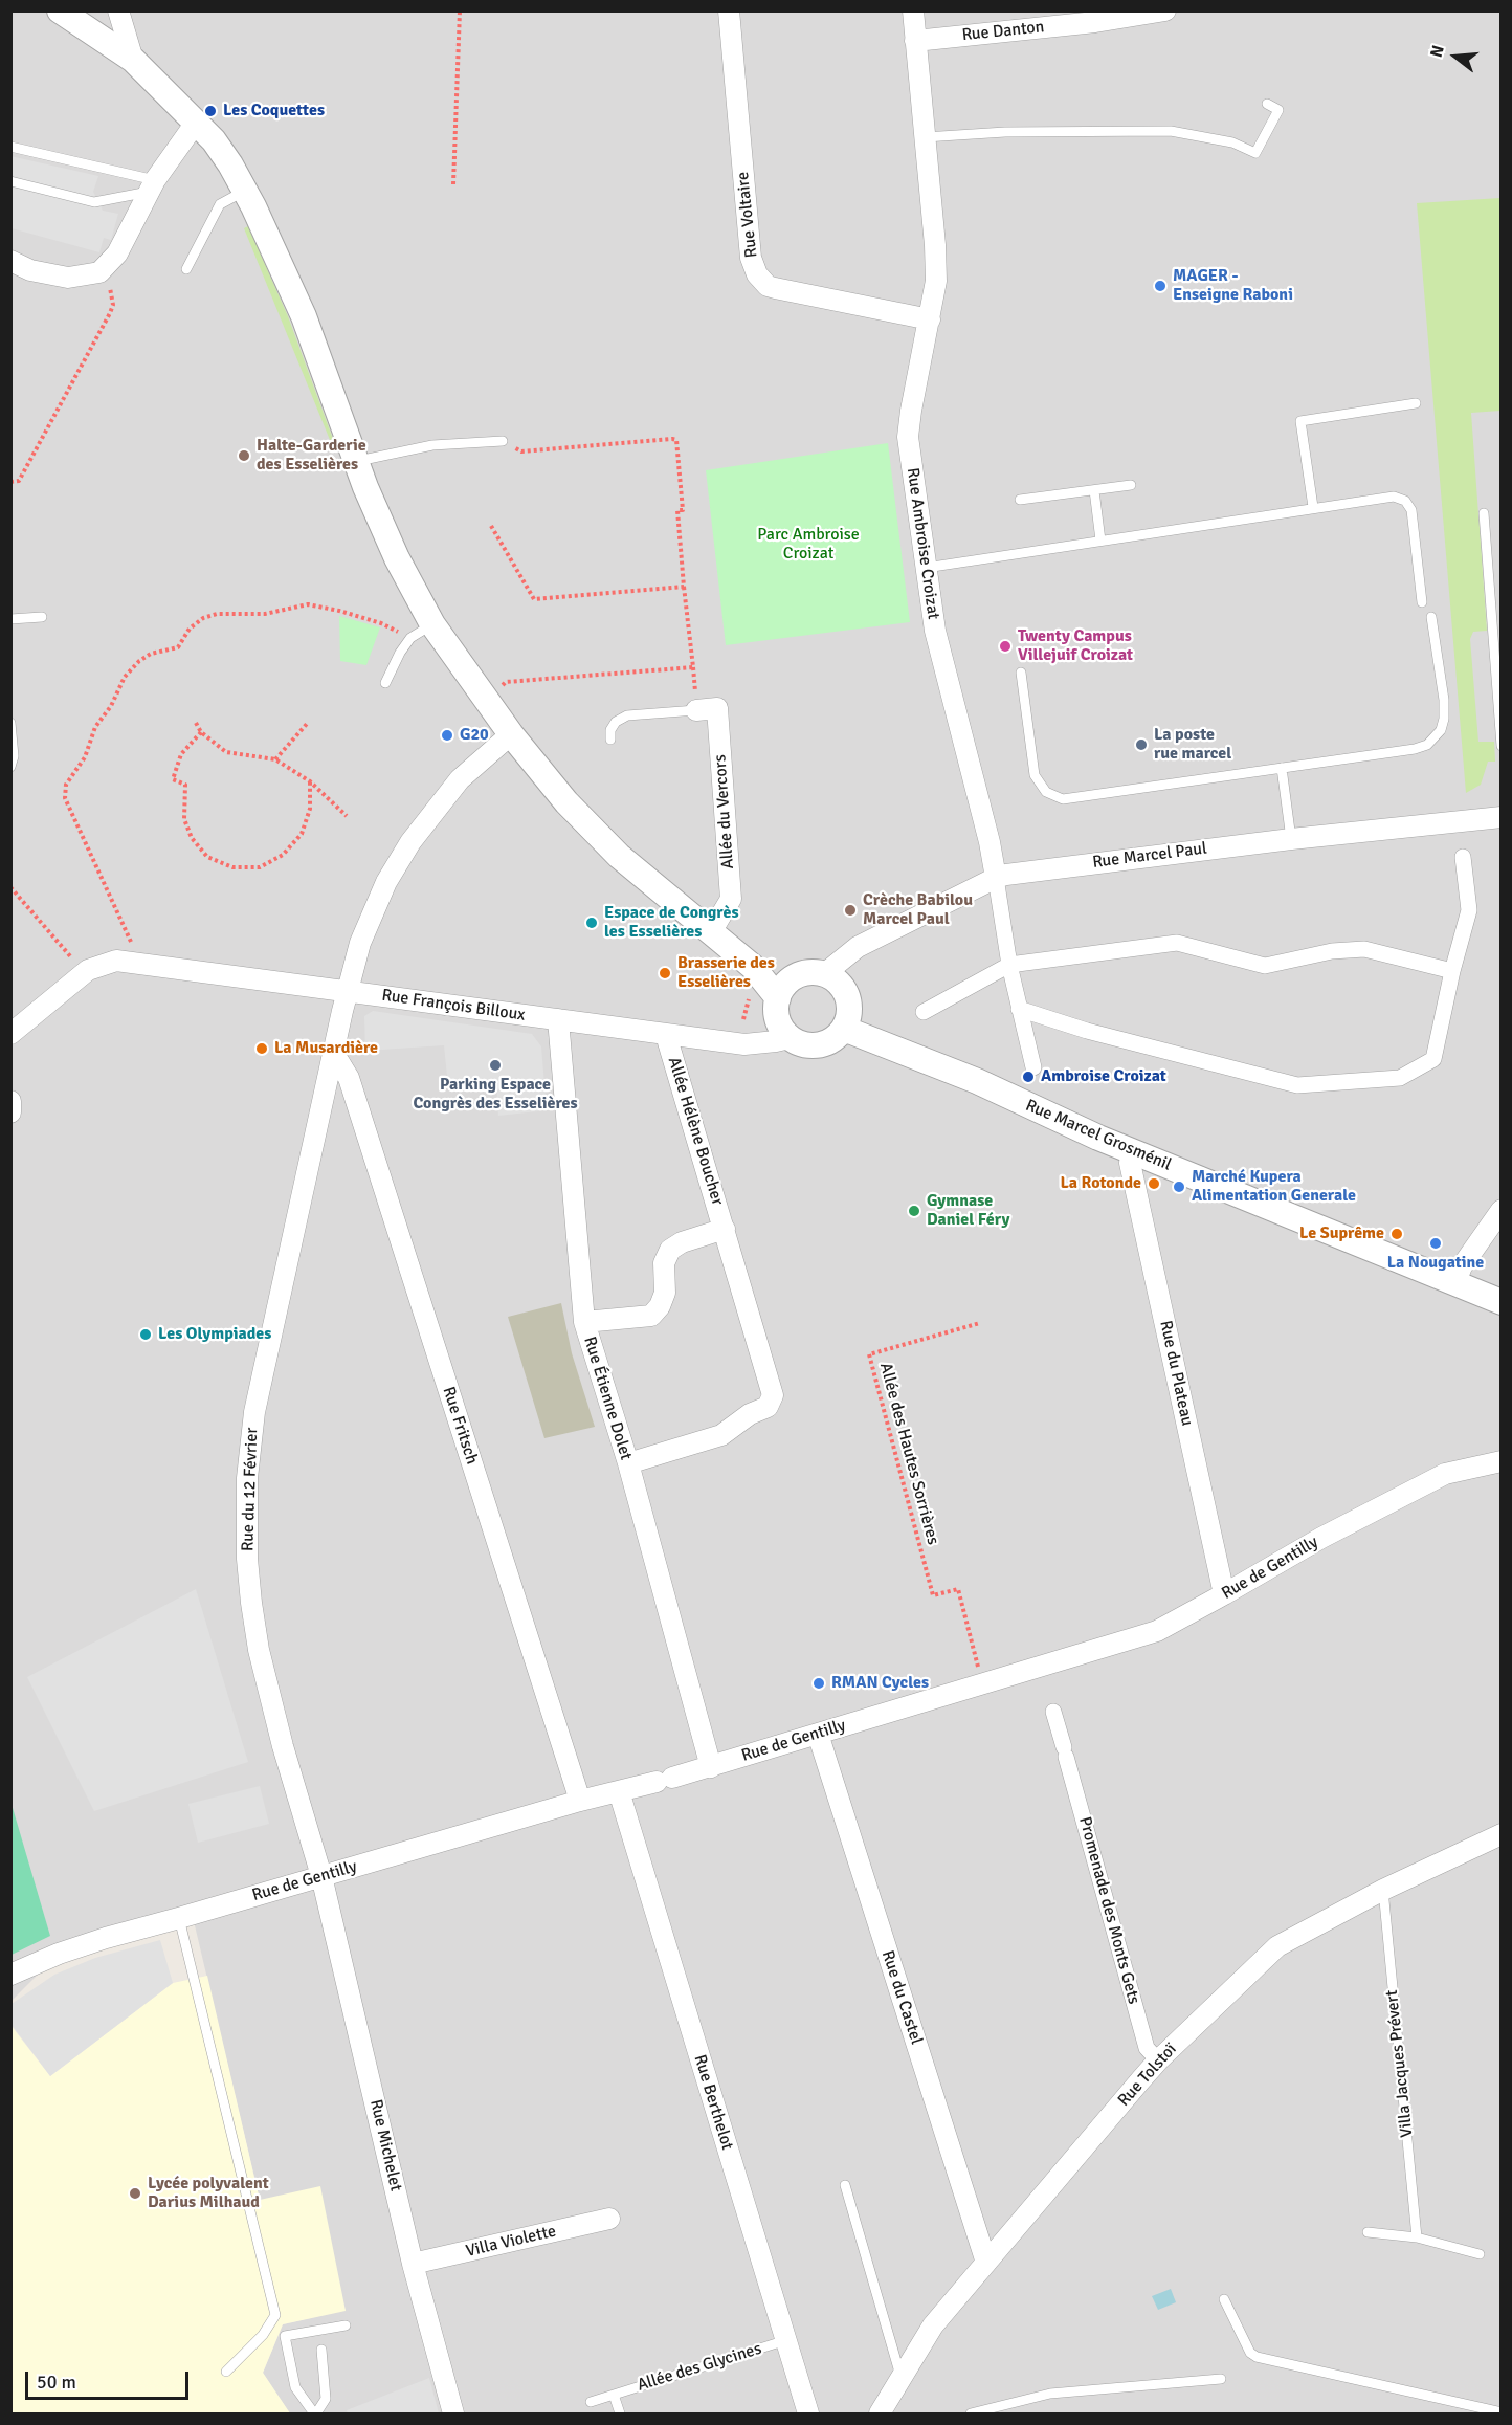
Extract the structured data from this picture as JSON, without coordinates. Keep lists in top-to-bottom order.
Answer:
{
  "streets": {
    "street": [
      "Rue Danton",
      "Rue Voltaire",
      "Rue Ambroise Croizat",
      "Allée du Vercors",
      "Rue Marcel Paul",
      "Rue François Billoux",
      "Allée Hélène Boucher",
      "Rue Marcel Grosménil",
      "Rue du Plateau",
      "Rue Étienne Dolet",
      "Rue Fritsch",
      "Rue du 12 Février",
      "Rue de Gentilly",
      "Promenade des Monts Gets",
      "Rue du Castel",
      "Rue Tolstoï",
      "Rue Berthelot",
      "Rue Michelet",
      "Villa Violette"
    ],
    "lane": ["Villa Jacques Prévert", "Allée des Glycines"],
    "path": ["Allée des Hautes Sorrières"]
  },
  "crossings": [
    ["Rue Danton", "Rue Ambroise Croizat"],
    ["Rue Voltaire", "Rue Ambroise Croizat"],
    ["Rue Ambroise Croizat", "Rue Marcel Paul"],
    ["Rue Marcel Paul", "Rue François Billoux"],
    ["Rue Marcel Paul", "Rue Marcel Grosménil"],
    ["Rue François Billoux", "Allée Hélène Boucher"],
    ["Rue François Billoux", "Rue Marcel Grosménil"],
    ["Rue François Billoux", "Rue Étienne Dolet"],
    ["Rue François Billoux", "Rue du 12 Février"],
    ["Allée Hélène Boucher", "Rue Étienne Dolet"],
    ["Rue Marcel Grosménil", "Rue du Plateau"],
    ["Rue du Plateau", "Rue de Gentilly"],
    ["Rue Étienne Dolet", "Rue de Gentilly"],
    ["Rue Fritsch", "Rue du 12 Février"],
    ["Rue Fritsch", "Rue de Gentilly"],
    ["Rue du 12 Février", "Rue de Gentilly"],
    ["Rue du 12 Février", "Rue Michelet"],
    ["Rue de Gentilly", "Rue du Castel"],
    ["Rue de Gentilly", "Rue Berthelot"],
    ["Rue de Gentilly", "Rue Michelet"],
    ["Promenade des Monts Gets", "Rue Tolstoï"],
    ["Rue du Castel", "Rue Tolstoï"],
    ["Villa Jacques Prévert", "Rue Tolstoï"],
    ["Rue Berthelot", "Allée des Glycines"],
    ["Rue Michelet", "Villa Violette"]
  ],
  "parks": ["Parc Ambroise Croizat"],
  "places": [
    "Les Coquettes",
    "MAGER - Enseigne Raboni",
    "Halte-Garderie des Esselières",
    "Twenty Campus Villejuif Croizat",
    "G20",
    "La poste rue marcel",
    "Crèche Babilou Marcel Paul",
    "Espace de Congrès les Esselières",
    "Brasserie des Esselières",
    "La Musardière",
    "Parking Espace Congrès des Esselières",
    "Ambroise Croizat",
    "La Rotonde",
    "Marché Kupera Alimentation Generale",
    "Gymnase Daniel Féry",
    "Le Suprême",
    "La Nougatine",
    "Les Olympiades",
    "RMAN Cycles",
    "Lycée polyvalent Darius Milhaud"
  ],
  "scale_bar": "50 m",
  "north": "left"
}
